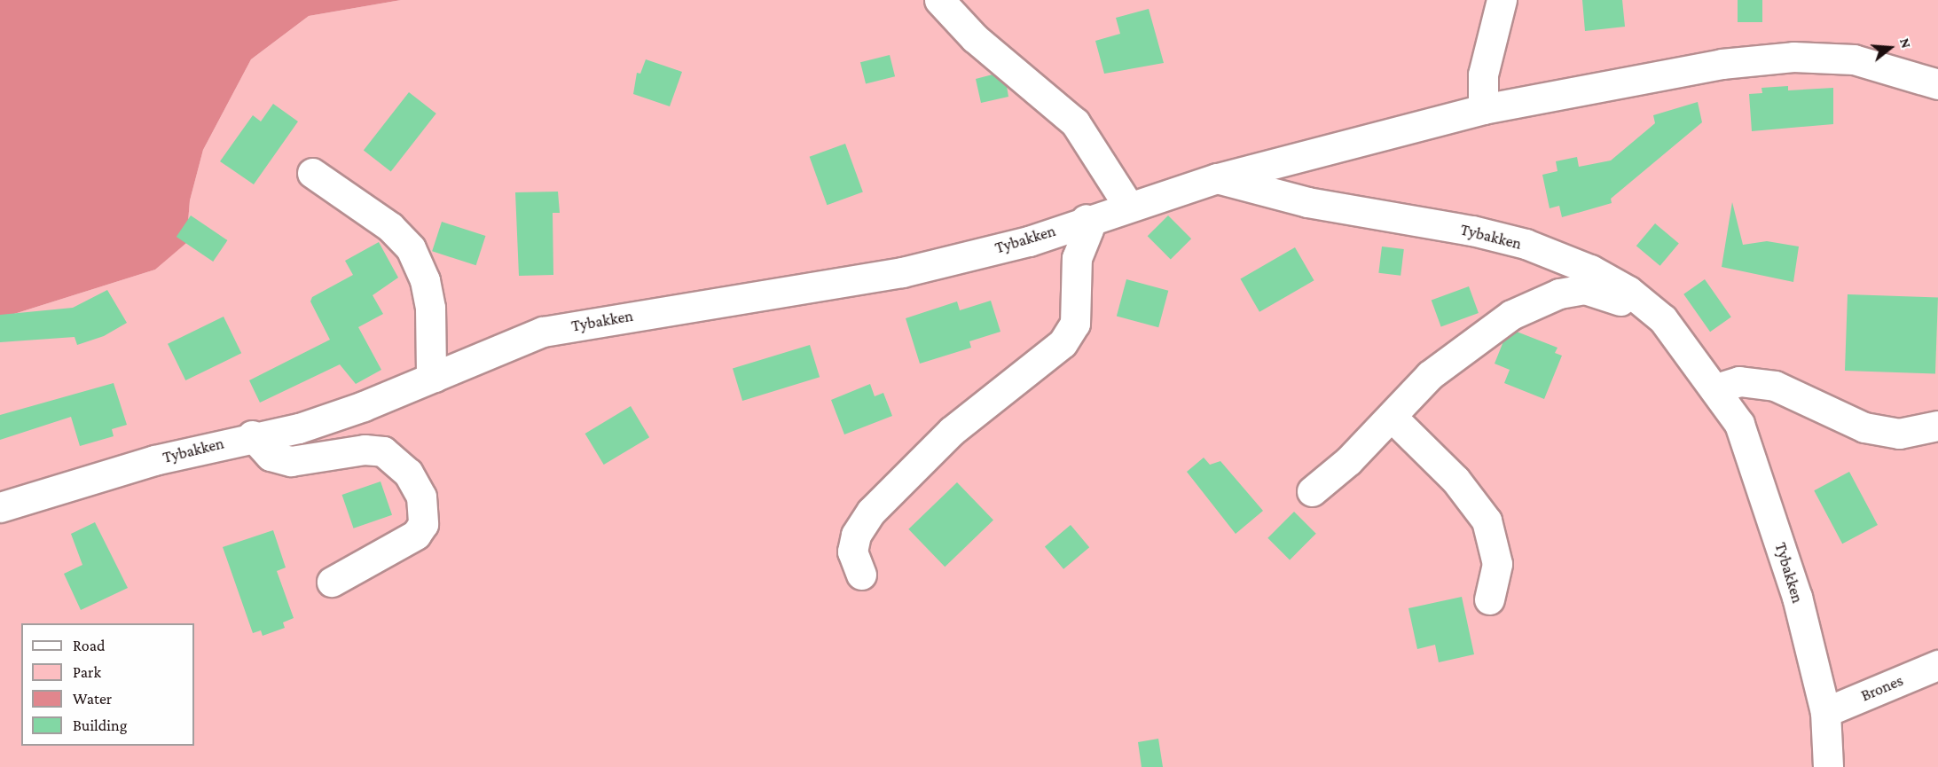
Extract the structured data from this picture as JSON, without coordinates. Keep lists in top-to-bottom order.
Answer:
{
  "streets": {
    "street": ["Tybakken", "Brones"]
  },
  "crossings": [
    ["Tybakken", "Brones"]
  ],
  "legend": [
    "Road",
    "Park",
    "Water",
    "Building"
  ],
  "north": "right"
}
